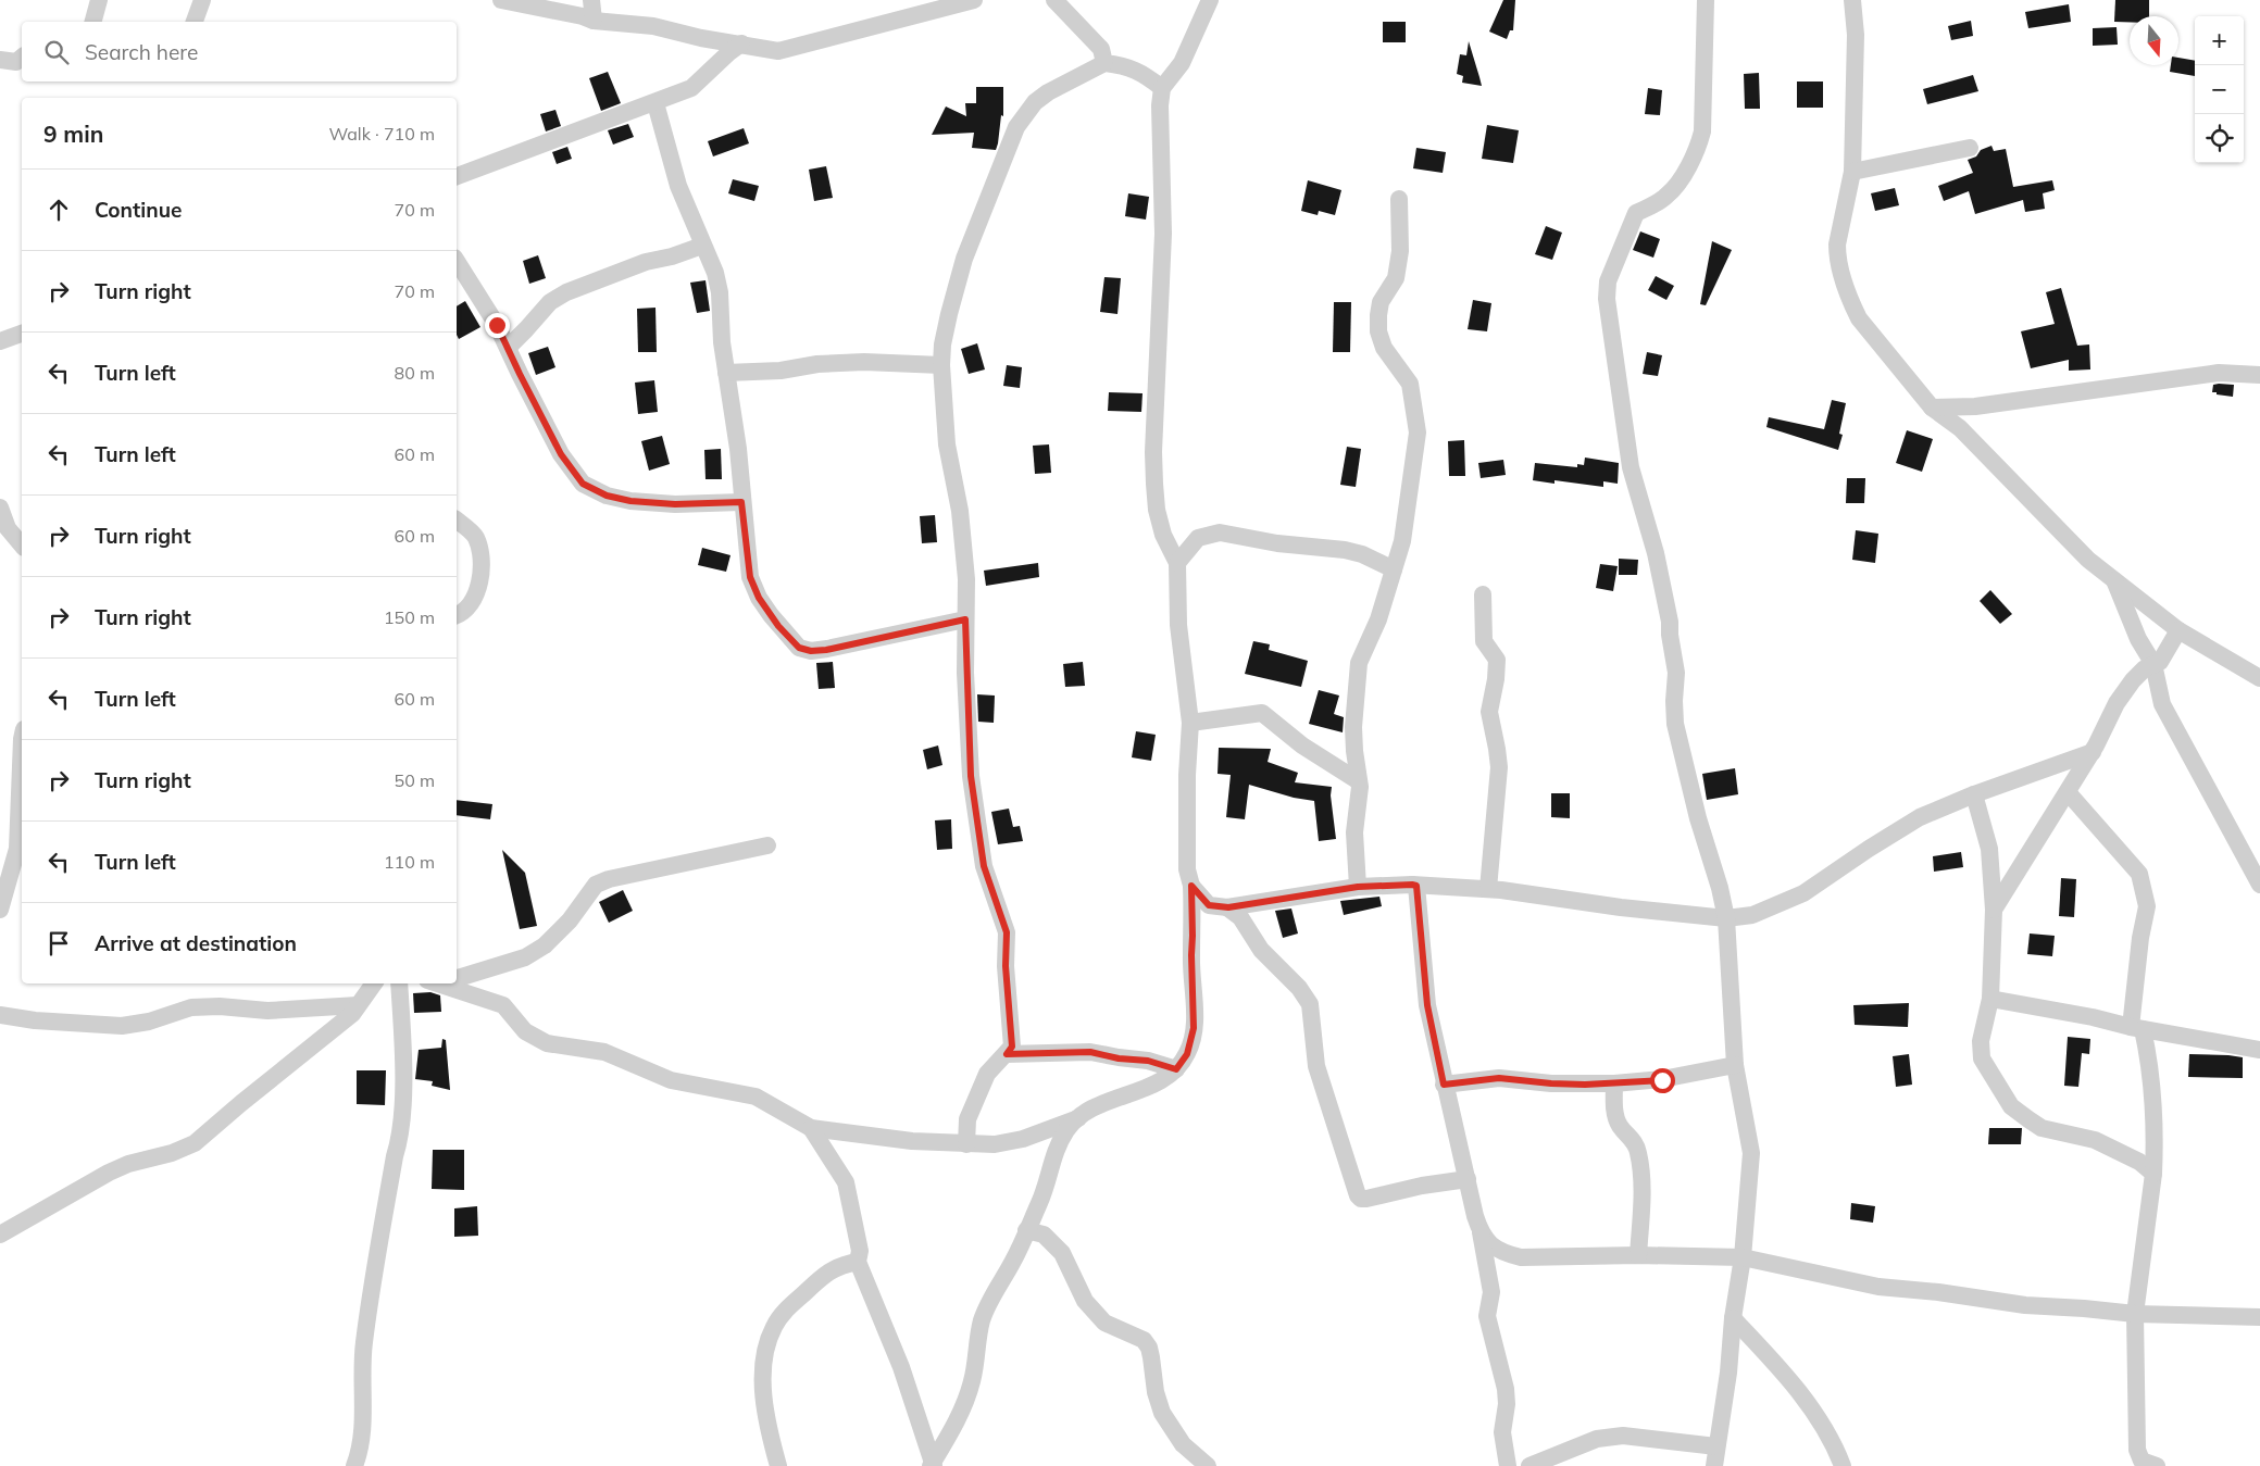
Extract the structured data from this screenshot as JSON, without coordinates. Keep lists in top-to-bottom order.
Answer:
{
  "north": "bottom",
  "page": {
    "map_buttons": ["+", "−"],
    "search": "Search here",
    "heading": ["9 min", "Walk · 710 m"],
    "list": [
      ["Continue", "70 m"],
      ["Turn right", "70 m"],
      ["Turn left", "80 m"],
      ["Turn left", "60 m"],
      ["Turn right", "60 m"],
      ["Turn right", "150 m"],
      ["Turn left", "60 m"],
      ["Turn right", "50 m"],
      ["Turn left", "110 m"],
      "Arrive at destination"
    ]
  }
}
